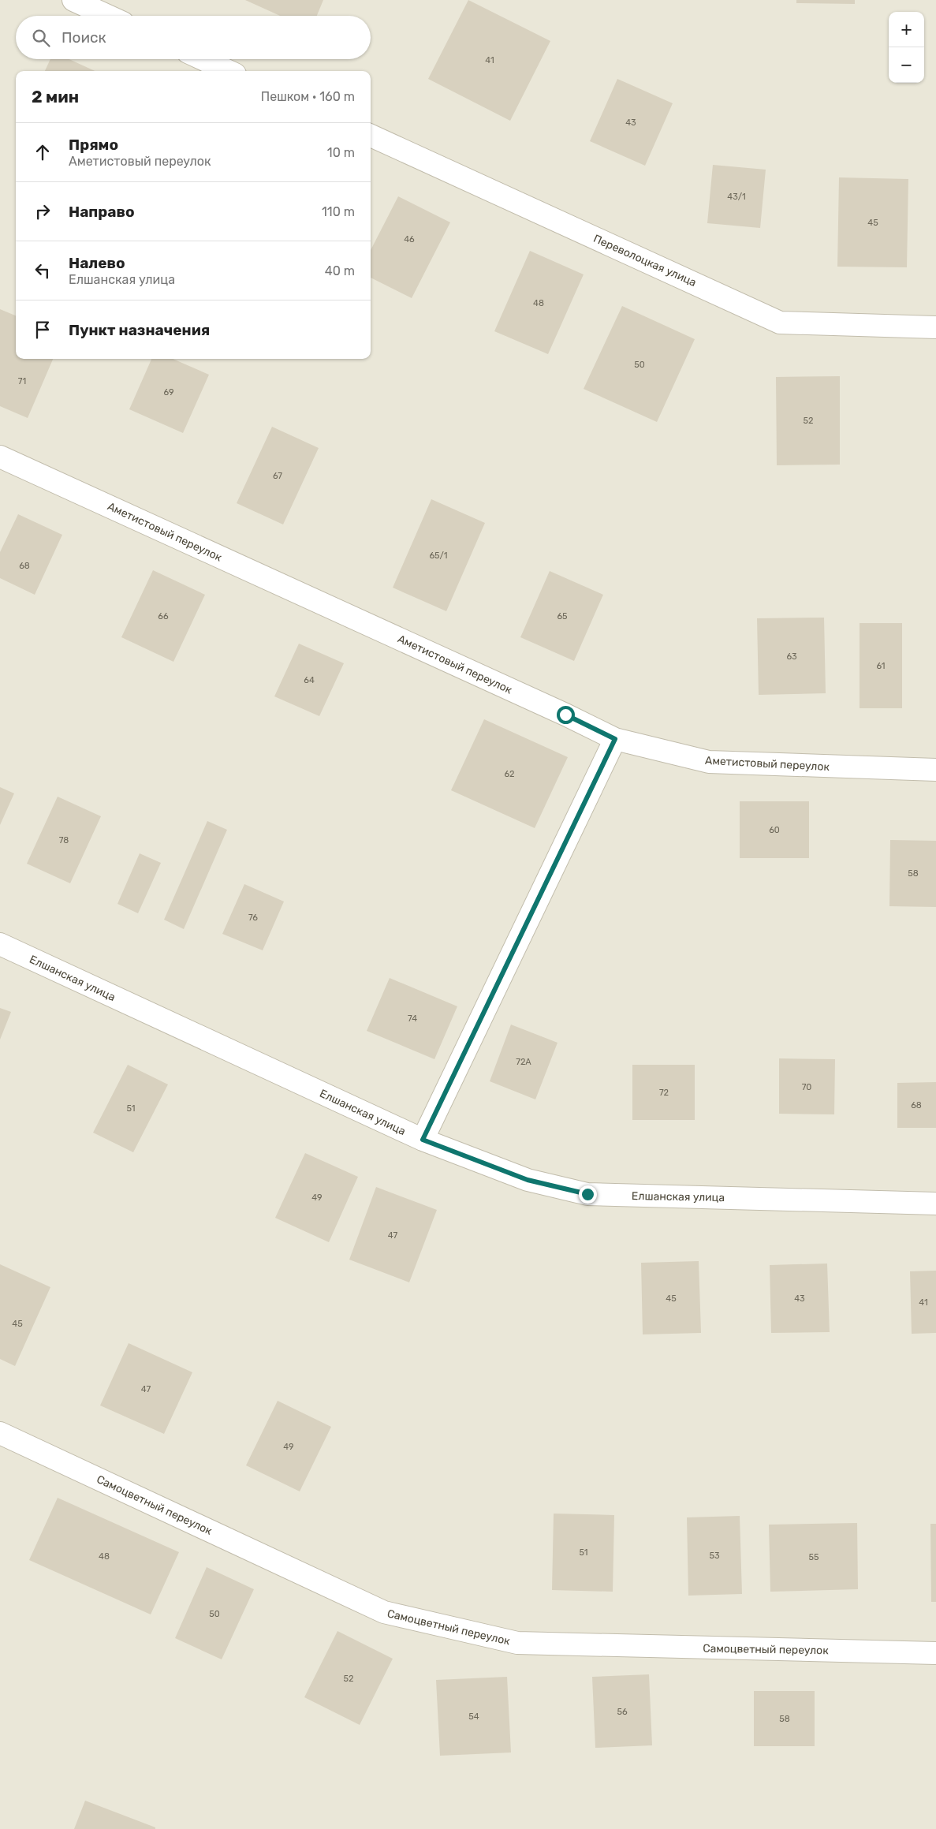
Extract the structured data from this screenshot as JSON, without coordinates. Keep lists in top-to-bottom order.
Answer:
{
  "streets": {
    "street": [
      "Переволоцкая улица",
      "Аметистовый переулок",
      "Елшанская улица",
      "Самоцветный переулок"
    ]
  },
  "house_numbers": [
    "41",
    "43",
    "43/1",
    "45",
    "46",
    "48",
    "50",
    "71",
    "69",
    "52",
    "67",
    "65/1",
    "68",
    "66",
    "65",
    "63",
    "61",
    "64",
    "62",
    "60",
    "78",
    "58",
    "76",
    "74",
    "72А",
    "70",
    "72",
    "68",
    "51",
    "49",
    "47",
    "45",
    "43",
    "41",
    "45",
    "47",
    "49",
    "51",
    "53",
    "48",
    "55",
    "50",
    "52",
    "56",
    "54",
    "58"
  ],
  "page": {
    "map_buttons": ["+", "−"],
    "search": "Поиск",
    "heading": ["2 мин", "Пешком · 160 m"],
    "list": [
      ["Прямо", "Аметистовый переулок", "10 m"],
      ["Направо", "110 m"],
      ["Налево", "Елшанская улица", "40 m"],
      "Пункт назначения"
    ]
  }
}
